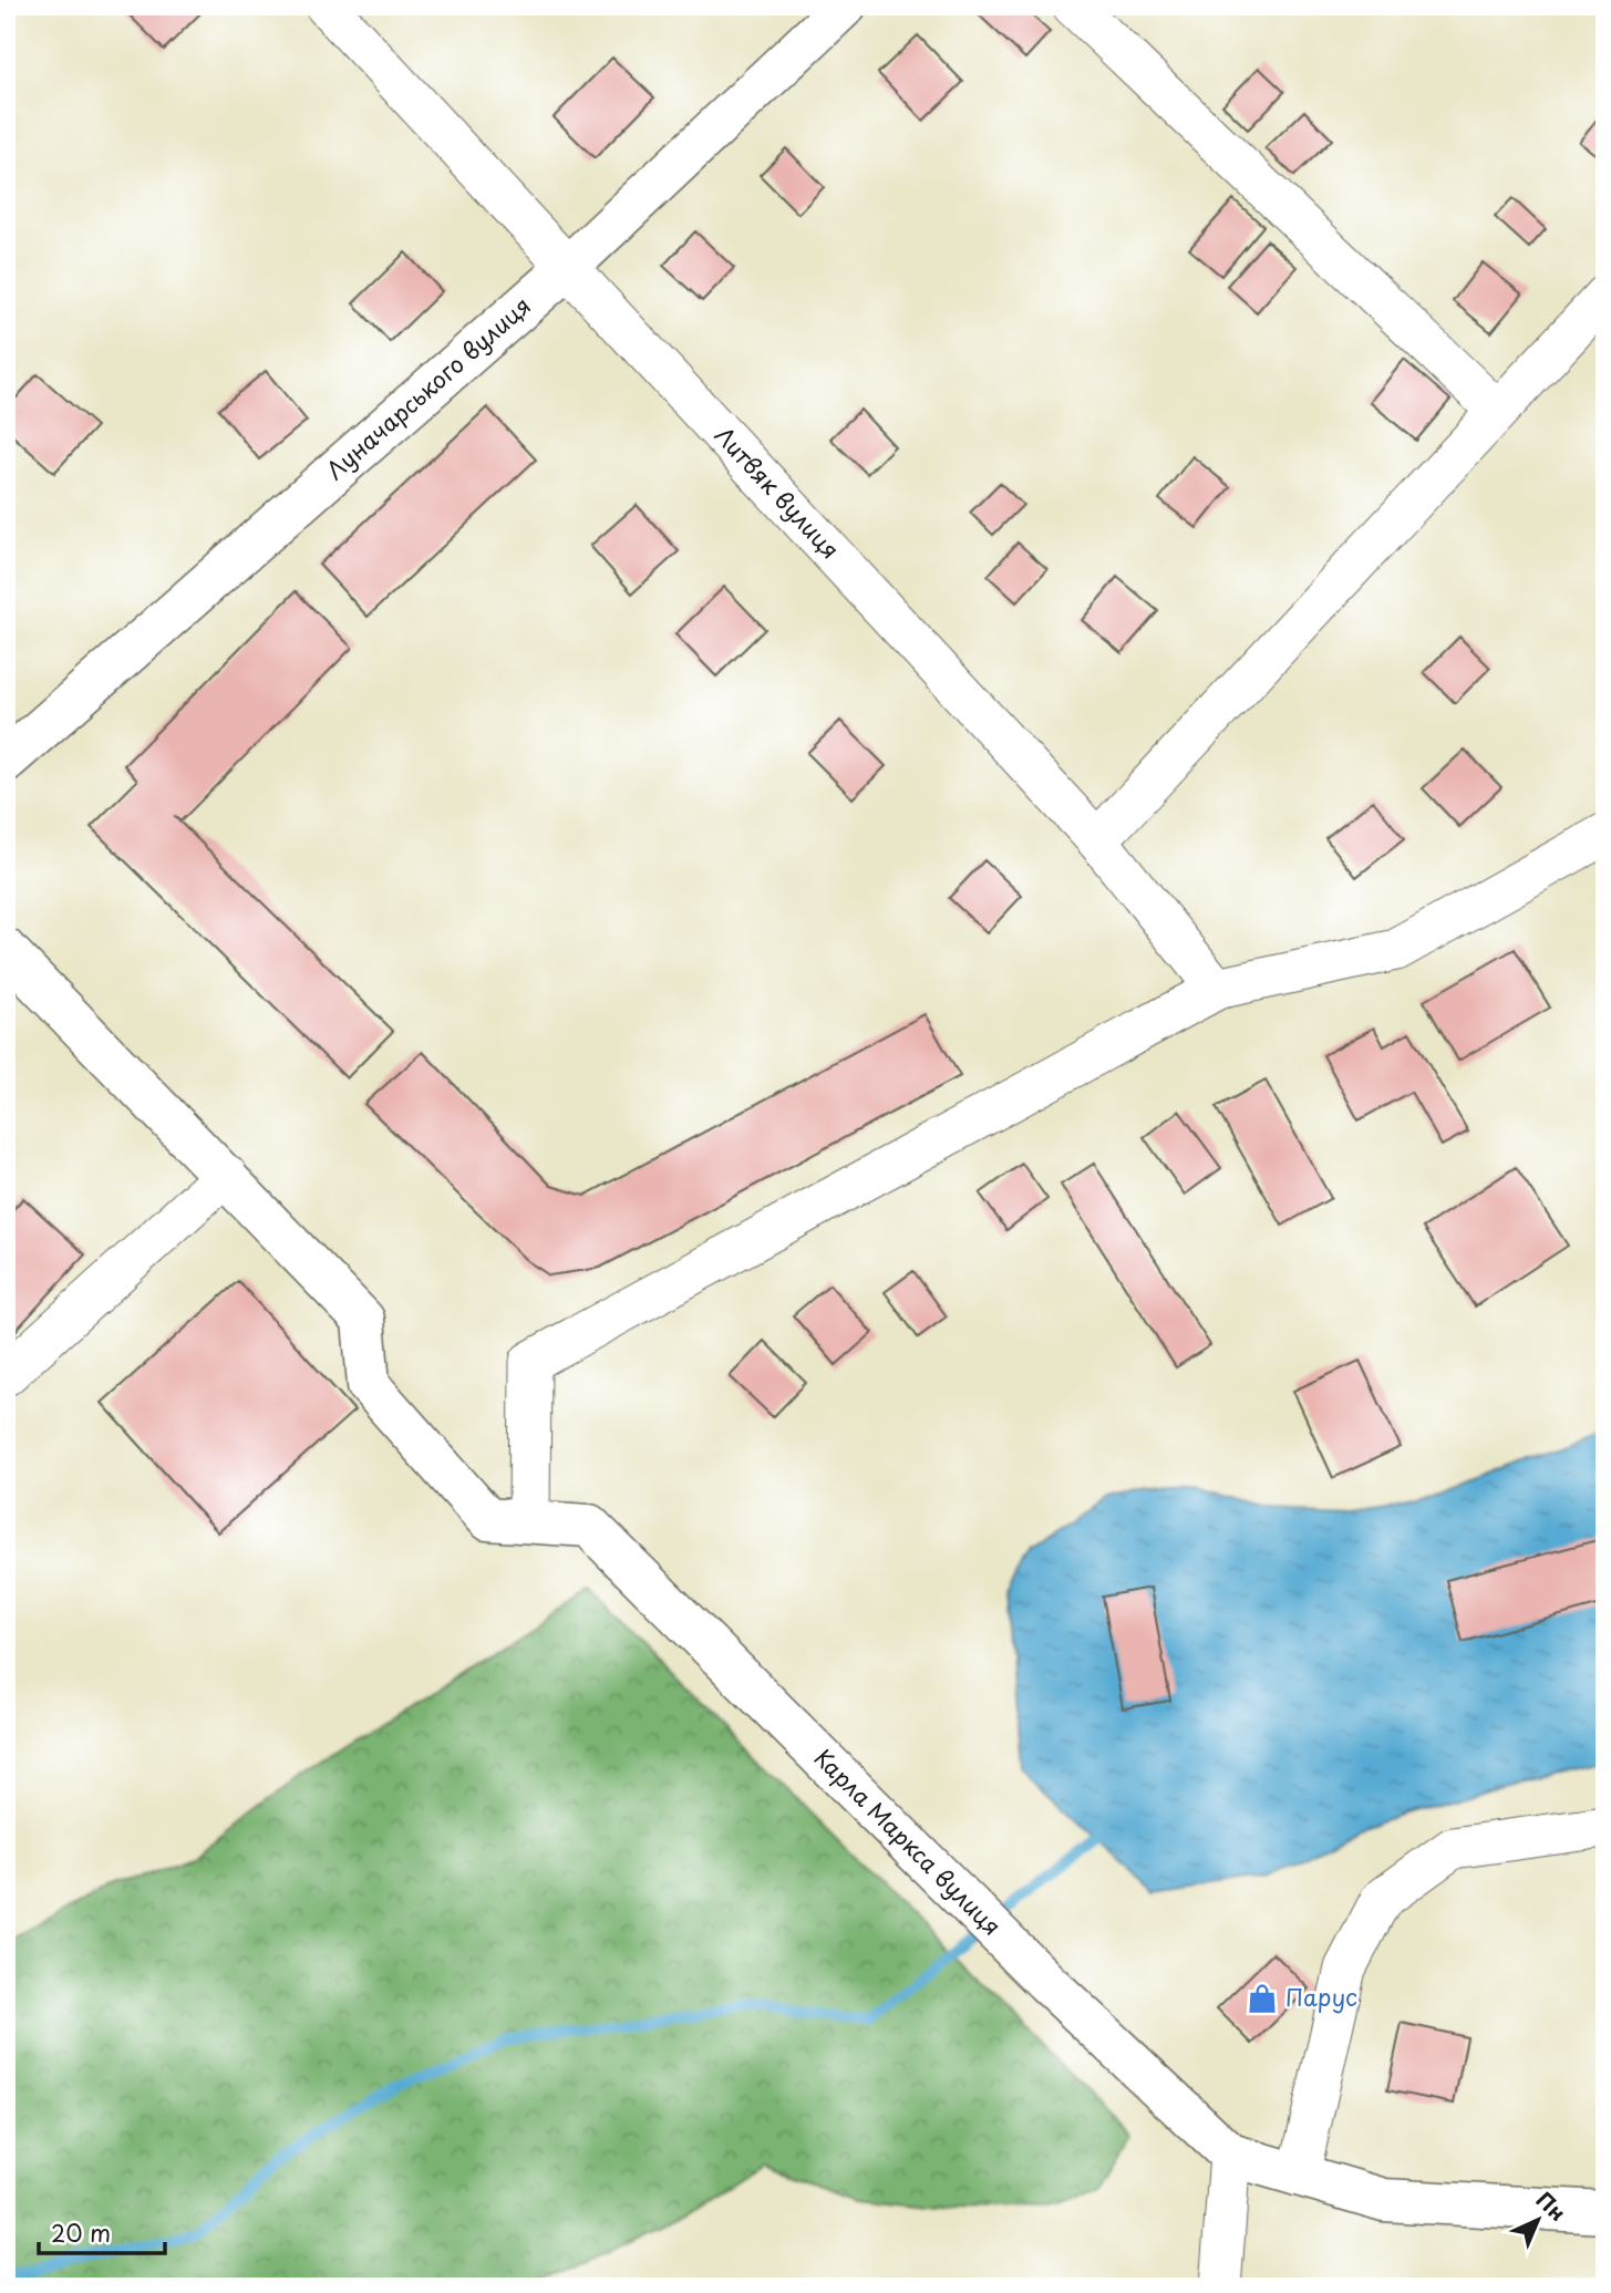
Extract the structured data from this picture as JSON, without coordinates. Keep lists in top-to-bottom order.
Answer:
{
  "streets": {
    "main road": ["Луначарського вулиця", "Карла Маркса вулиця"],
    "street": ["Литвяк вулиця"]
  },
  "crossings": [
    ["Луначарського вулиця", "Литвяк вулиця"]
  ],
  "places": {
    "shop": ["Парус"]
  },
  "scale_bar": "20 m",
  "north": "top right"
}
